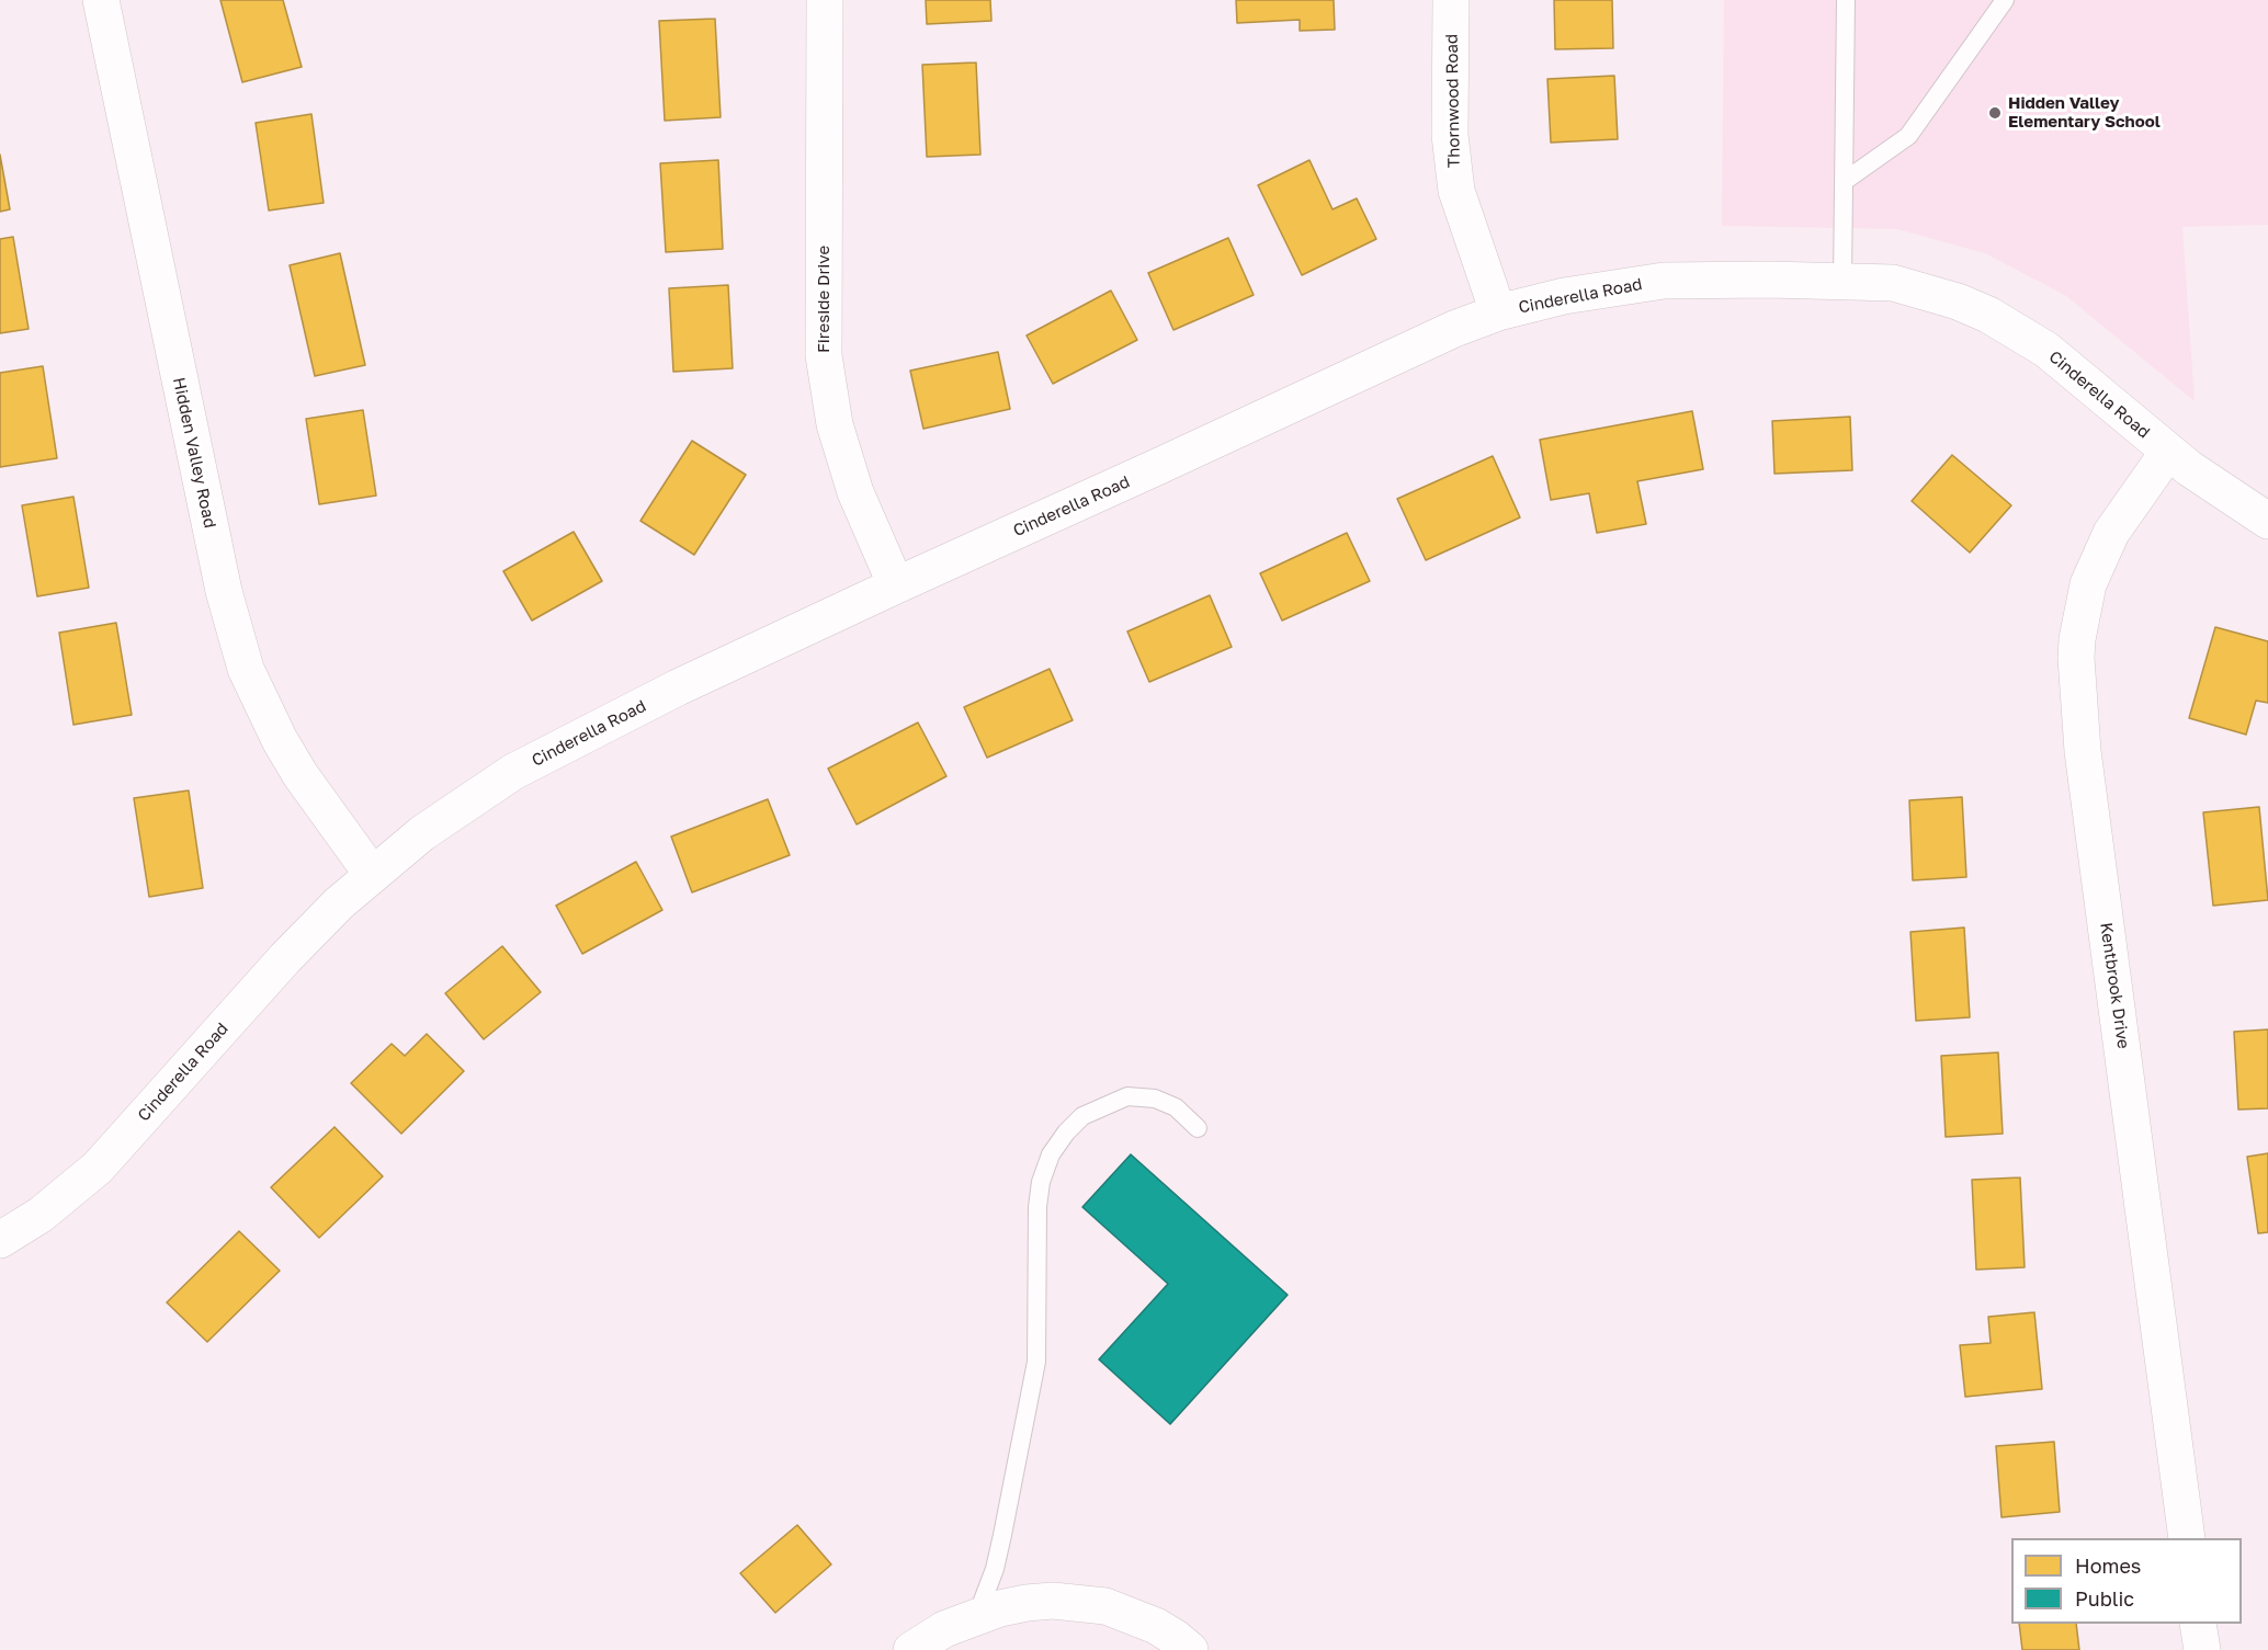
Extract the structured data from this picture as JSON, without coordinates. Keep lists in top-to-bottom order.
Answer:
{
  "streets": {
    "street": [
      "Thornwood Road",
      "Cinderella Road",
      "Fireside Drive",
      "Hidden Valley Road",
      "Kentbrook Drive"
    ]
  },
  "crossings": [
    ["Thornwood Road", "Cinderella Road"],
    ["Cinderella Road", "Fireside Drive"],
    ["Cinderella Road", "Hidden Valley Road"],
    ["Cinderella Road", "Kentbrook Drive"]
  ],
  "places": ["Hidden Valley Elementary School"],
  "legend": ["Homes", "Public"]
}
